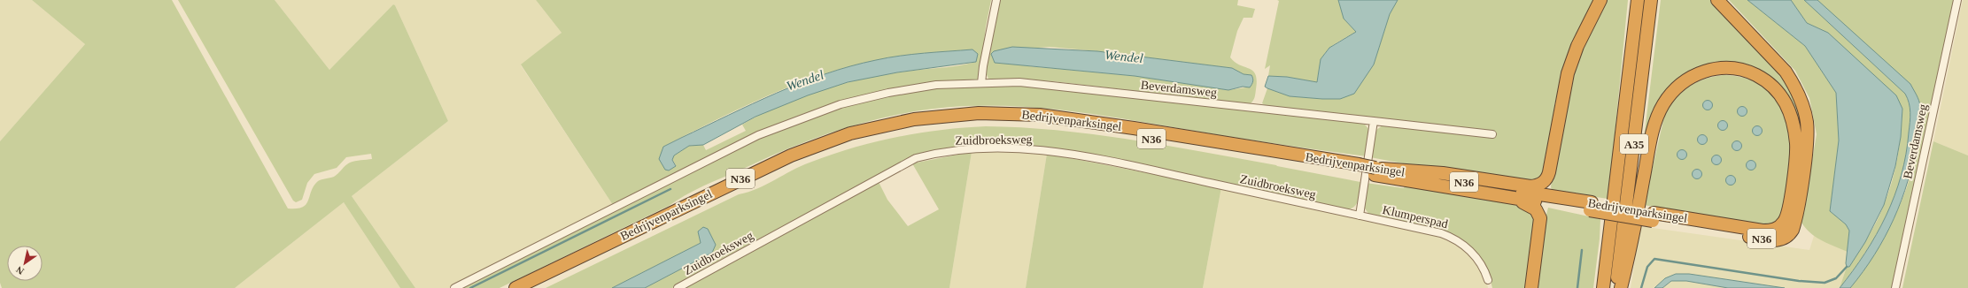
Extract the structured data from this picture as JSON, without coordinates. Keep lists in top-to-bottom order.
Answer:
{
  "streets": {
    "highway": ["Bedrijvenparksingel", "N36", "A35"],
    "street": ["Beverdamsweg", "Zuidbroeksweg", "Klumperspad"]
  },
  "crossings": [
    ["Bedrijvenparksingel", "A35"],
    ["Zuidbroeksweg", "Klumperspad"]
  ],
  "water": ["Wendel"],
  "north": "bottom left"
}
